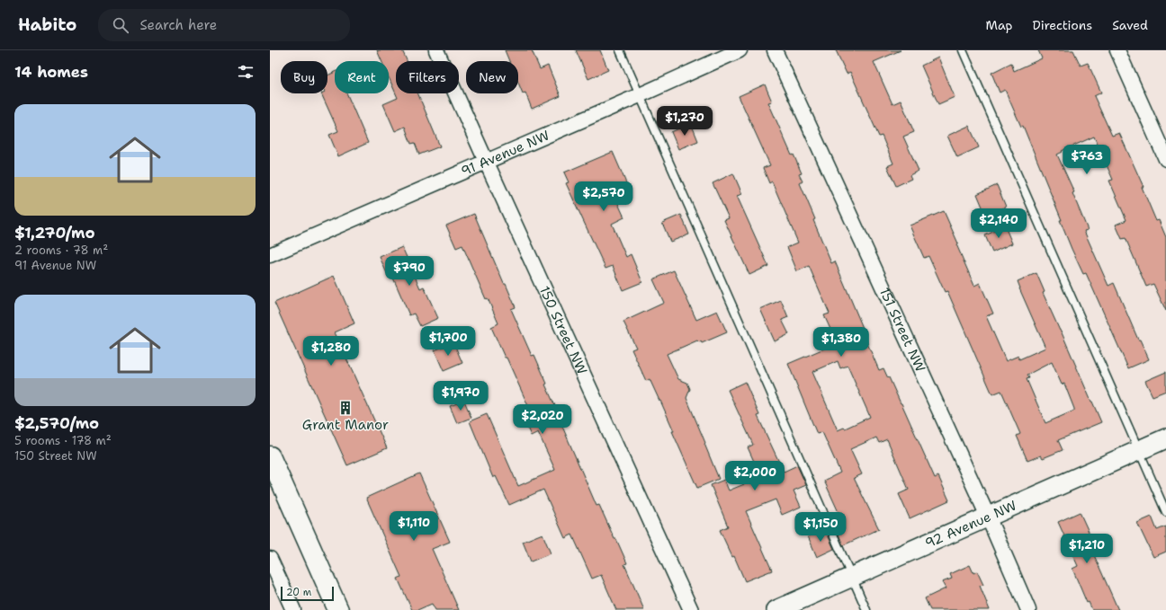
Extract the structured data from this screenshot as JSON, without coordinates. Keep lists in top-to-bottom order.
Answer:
{
  "streets": {
    "street": [
      "91 Avenue NW",
      "151 Street NW",
      "150 Street NW",
      "92 Avenue NW"
    ]
  },
  "crossings": [
    ["91 Avenue NW", "150 Street NW"],
    ["151 Street NW", "92 Avenue NW"]
  ],
  "places": {
    "building": ["Grant Manor"]
  },
  "scale_bar": "20 m",
  "page": {
    "header": "Habito",
    "search": "Search here",
    "nav": ["Map", "Directions", "Saved"],
    "heading": "14 homes",
    "chip": [
      "Buy",
      "Rent",
      "Filters",
      "New"
    ],
    "list": [
      {
        "name": "$1,270/mo",
        "note": "2 rooms · 78 m² · 91 Avenue NW"
      },
      {
        "name": "$2,570/mo",
        "note": "5 rooms · 178 m² · 150 Street NW"
      }
    ],
    "price": [
      "$1,270",
      "$763",
      "$2,570",
      "$2,140",
      "$790",
      "$1,700",
      "$1,380",
      "$1,280",
      "$1,970",
      "$2,020",
      "$2,000",
      "$1,110",
      "$1,150",
      "$1,210"
    ],
    "scale": "20 m"
  }
}
